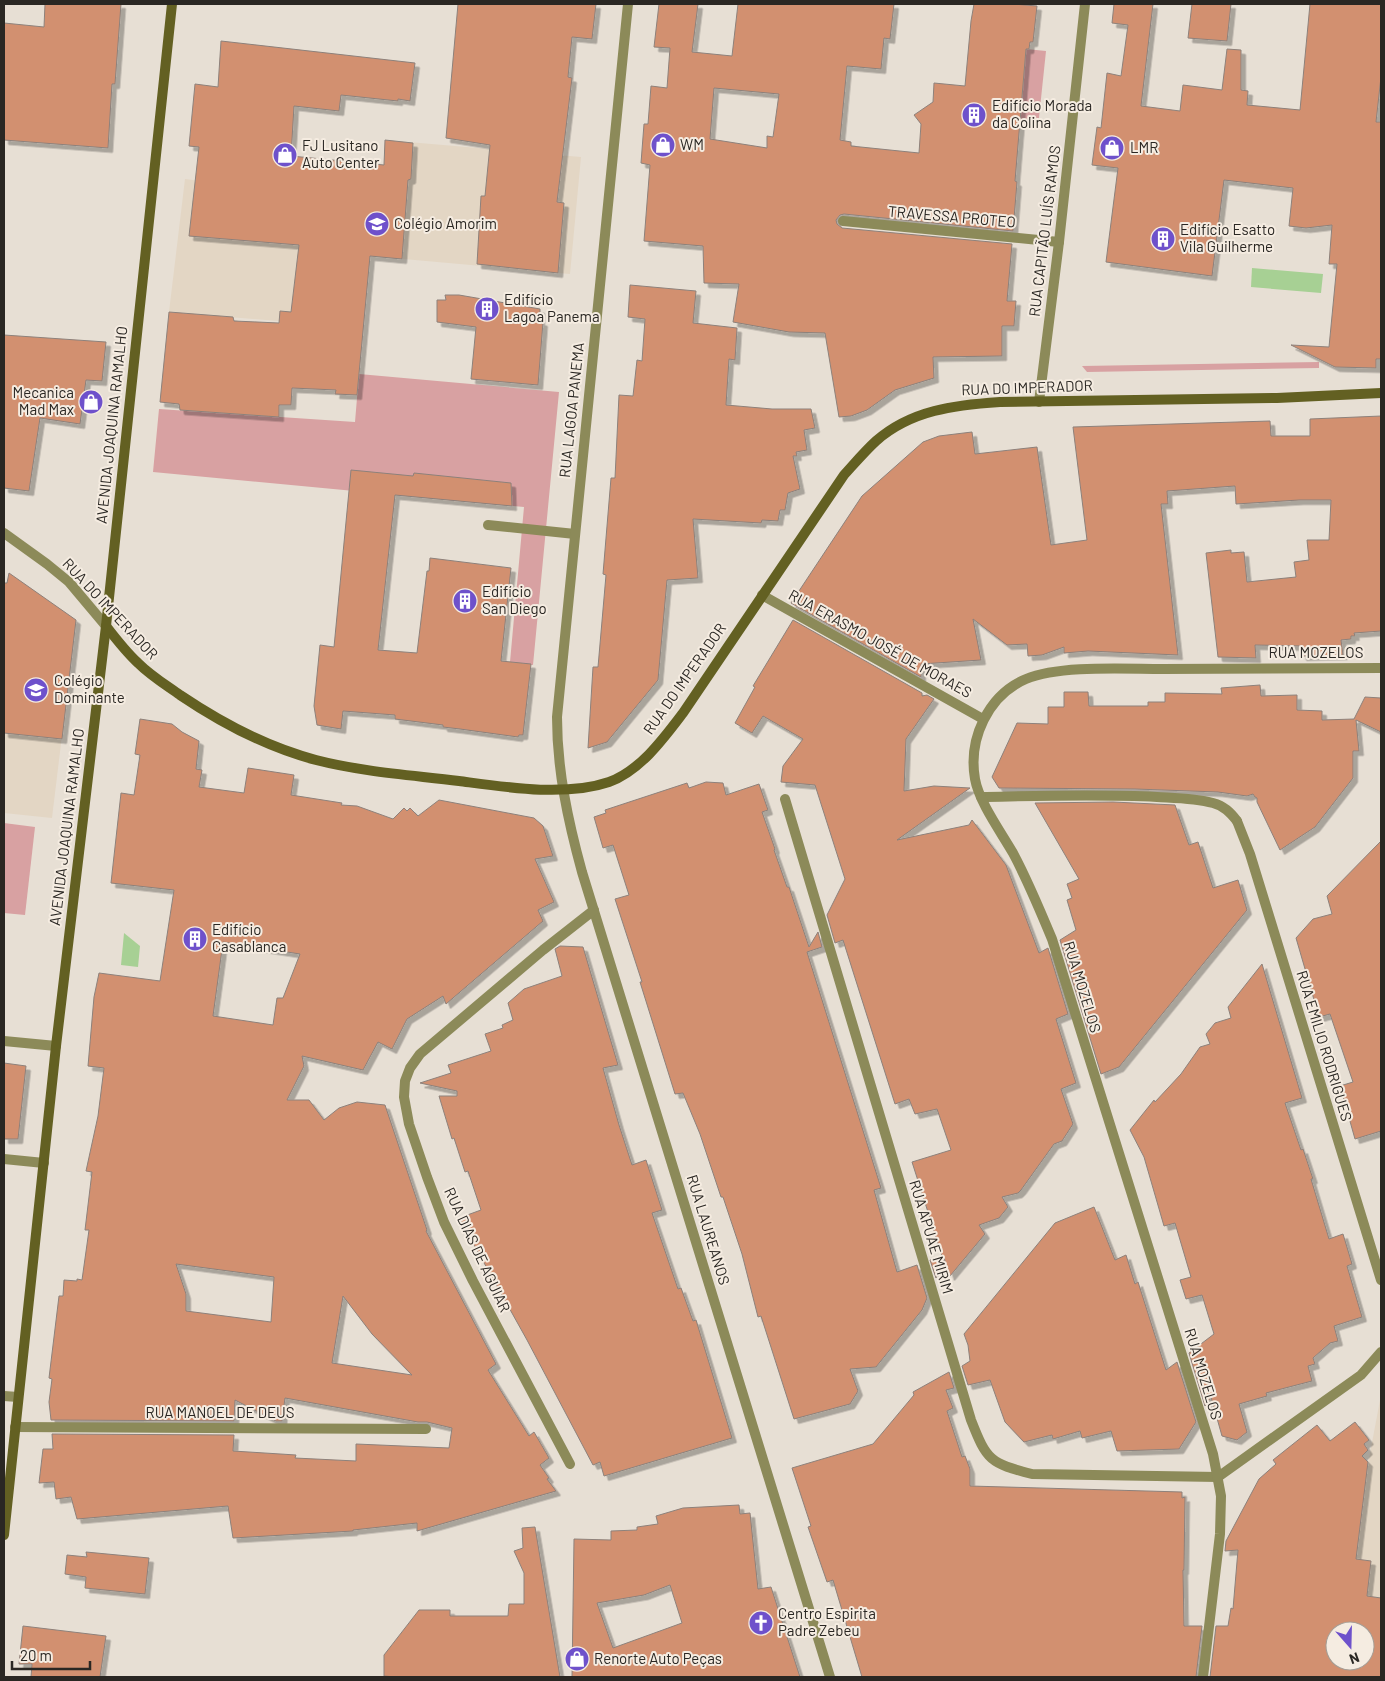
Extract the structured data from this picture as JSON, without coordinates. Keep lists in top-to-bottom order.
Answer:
{
  "streets": {
    "main road": ["RUA DO IMPERADOR", "AVENIDA JOAQUINA RAMALHO"],
    "street": [
      "TRAVESSA PROTEO",
      "RUA CAPITÃO LUÍS RAMOS",
      "RUA LAGOA PANEMA",
      "RUA ERASMO JOSÉ DE MORAES",
      "RUA MOZELOS",
      "RUA EMILIO RODRIGUES",
      "RUA LAUREANOS",
      "RUA APUAE MIRIM",
      "RUA DIAS DE AGUIAR",
      "RUA MANOEL DE DEUS"
    ]
  },
  "crossings": [
    ["TRAVESSA PROTEO", "RUA CAPITÃO LUÍS RAMOS"],
    ["RUA CAPITÃO LUÍS RAMOS", "RUA DO IMPERADOR"],
    ["RUA DO IMPERADOR", "RUA LAGOA PANEMA"],
    ["RUA DO IMPERADOR", "AVENIDA JOAQUINA RAMALHO"],
    ["RUA DO IMPERADOR", "RUA ERASMO JOSÉ DE MORAES"],
    ["RUA DO IMPERADOR", "RUA LAUREANOS"],
    ["RUA LAGOA PANEMA", "RUA LAUREANOS"],
    ["AVENIDA JOAQUINA RAMALHO", "RUA MANOEL DE DEUS"],
    ["RUA ERASMO JOSÉ DE MORAES", "RUA MOZELOS"],
    ["RUA MOZELOS", "RUA EMILIO RODRIGUES"],
    ["RUA MOZELOS", "RUA APUAE MIRIM"],
    ["RUA LAUREANOS", "RUA DIAS DE AGUIAR"]
  ],
  "places": {
    "building": [
      "Edifício Morada da Colina",
      "Edifício Esatto Vila Guilherme",
      "Edifício Lagoa Panema",
      "Edifício San Diego",
      "Edifício Casablanca"
    ],
    "shop": [
      "WM",
      "LMR",
      "FJ Lusitano Auto Center",
      "Mecanica Mad Max",
      "Renorte Auto Peças"
    ],
    "school or university": ["Colégio Amorim", "Colégio Dominante"],
    "church": ["Centro Espirita Padre Zebeu"]
  },
  "scale_bar": "20 m",
  "north": "bottom"
}
